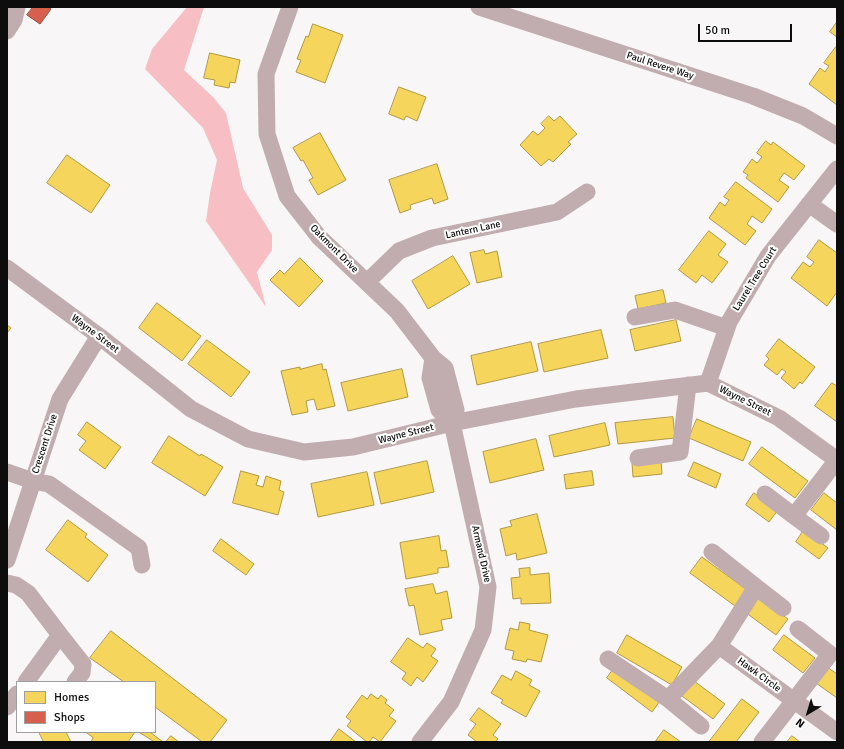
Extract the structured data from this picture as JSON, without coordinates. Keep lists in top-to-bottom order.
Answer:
{
  "streets": {
    "street": [
      "Paul Revere Way",
      "Lantern Lane",
      "Oakmont Drive",
      "Laurel Tree Court",
      "Wayne Street",
      "Crescent Drive",
      "Armand Drive",
      "Hawk Circle"
    ]
  },
  "crossings": [
    ["Lantern Lane", "Oakmont Drive"],
    ["Oakmont Drive", "Wayne Street"],
    ["Oakmont Drive", "Armand Drive"],
    ["Laurel Tree Court", "Wayne Street"],
    ["Wayne Street", "Crescent Drive"],
    ["Wayne Street", "Armand Drive"]
  ],
  "legend": ["Homes", "Shops"],
  "scale_bar": "50 m",
  "north": "bottom left"
}
